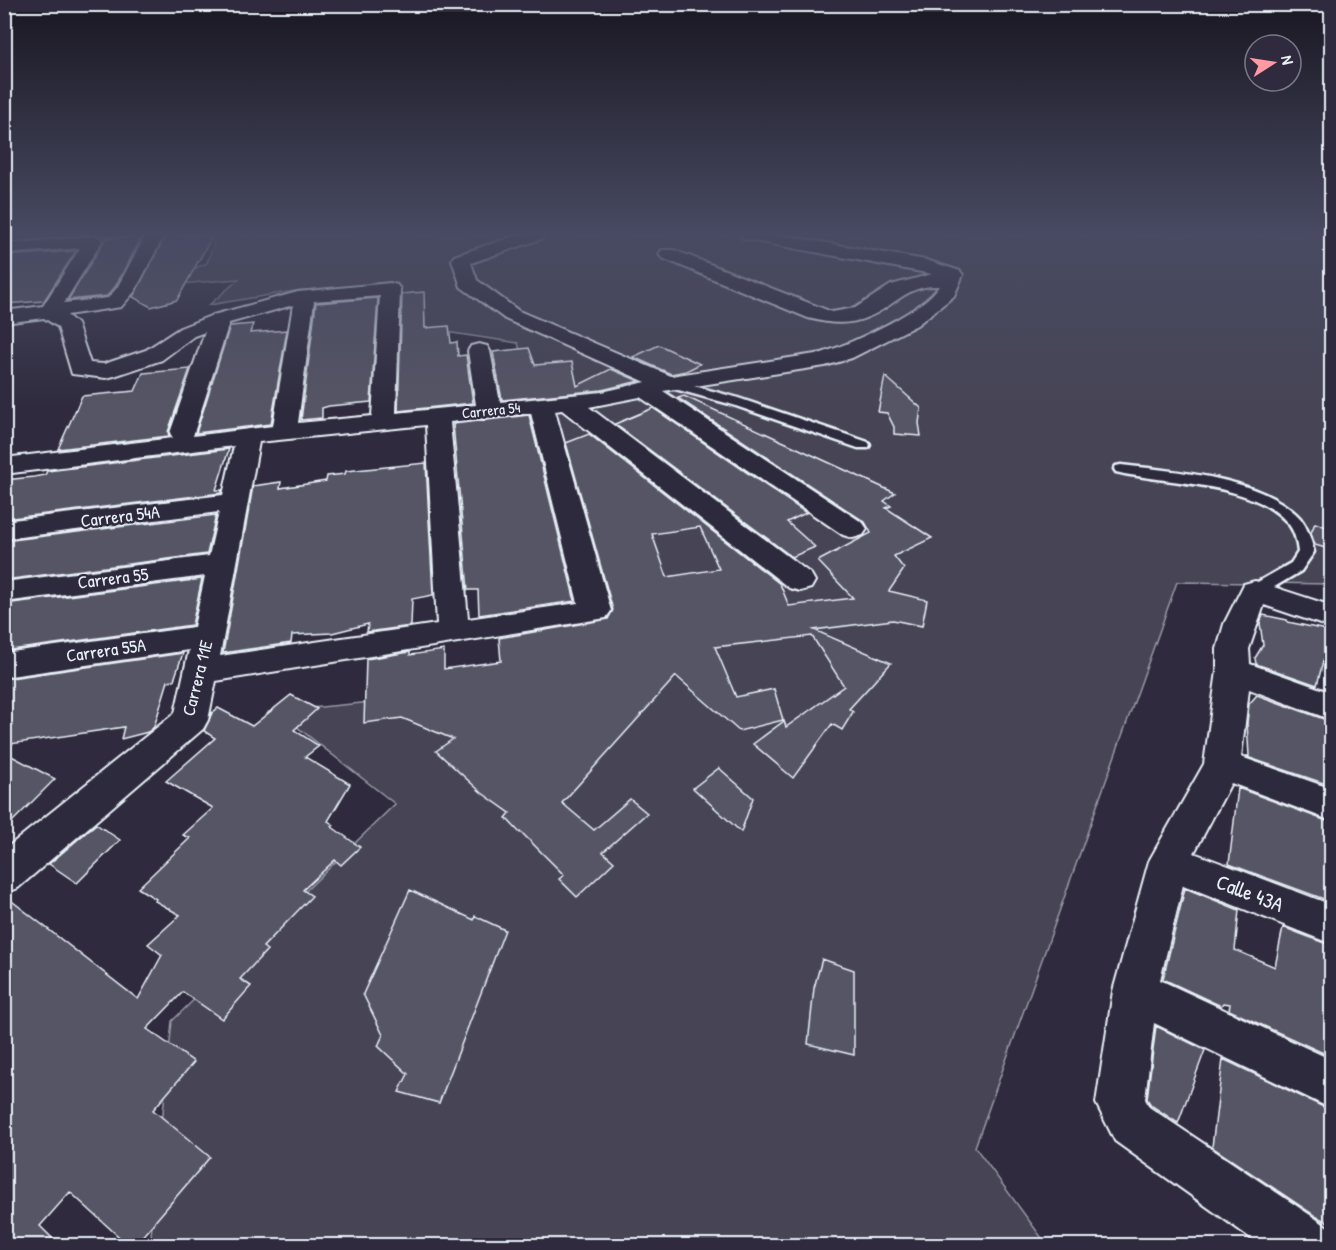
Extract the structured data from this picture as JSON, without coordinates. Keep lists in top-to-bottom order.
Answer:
{
  "streets": {
    "street": [
      "Carrera 54",
      "Carrera 54A",
      "Carrera 55",
      "Carrera 55A",
      "Carrera 11E",
      "Calle 43A"
    ]
  },
  "crossings": [
    ["Carrera 54", "Carrera 11E"],
    ["Carrera 54A", "Carrera 11E"],
    ["Carrera 55", "Carrera 11E"],
    ["Carrera 55A", "Carrera 11E"]
  ],
  "north": "right"
}
